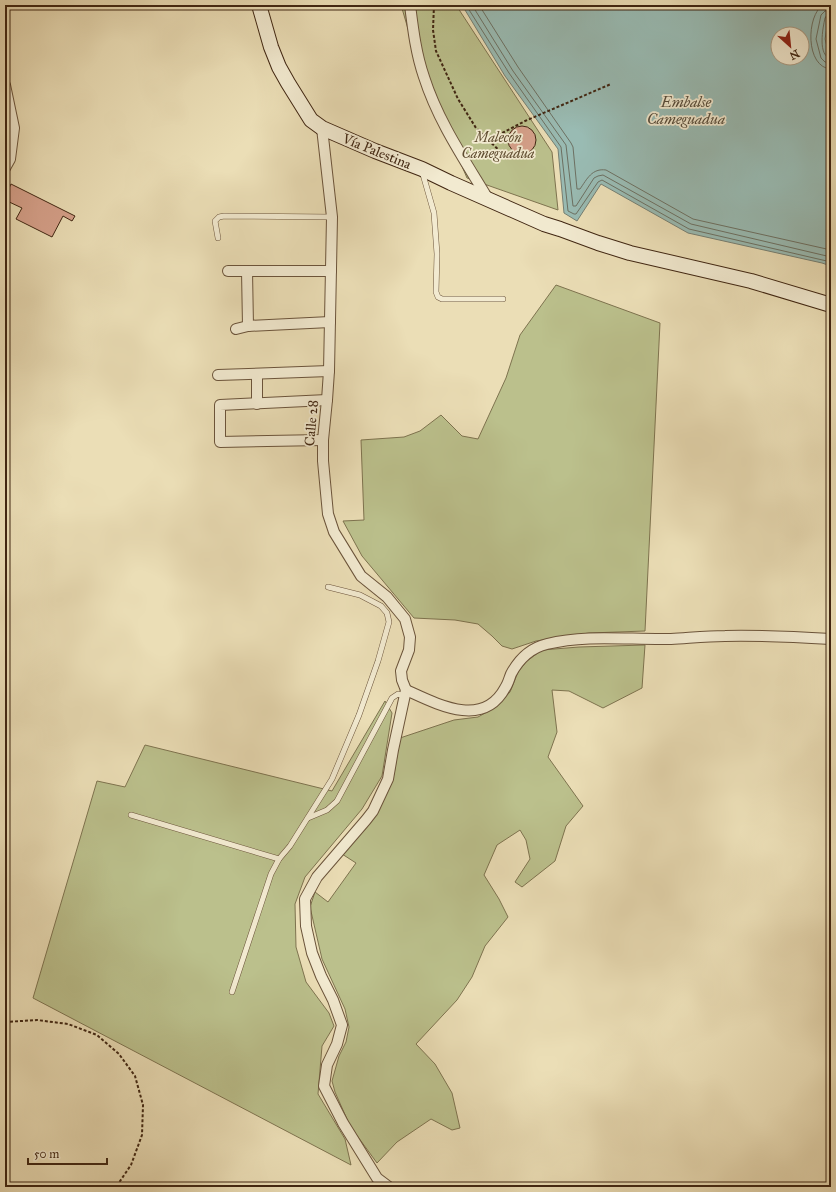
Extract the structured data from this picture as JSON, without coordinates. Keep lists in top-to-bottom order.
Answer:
{
  "streets": {
    "main road": ["Vía Palestina"],
    "street": ["Calle 28"]
  },
  "crossings": [
    ["Vía Palestina", "Calle 28"]
  ],
  "water": ["Embalse Cameguadua"],
  "parks": ["Malecón Cameguadua"],
  "scale_bar": "50 m",
  "north": "bottom right"
}
